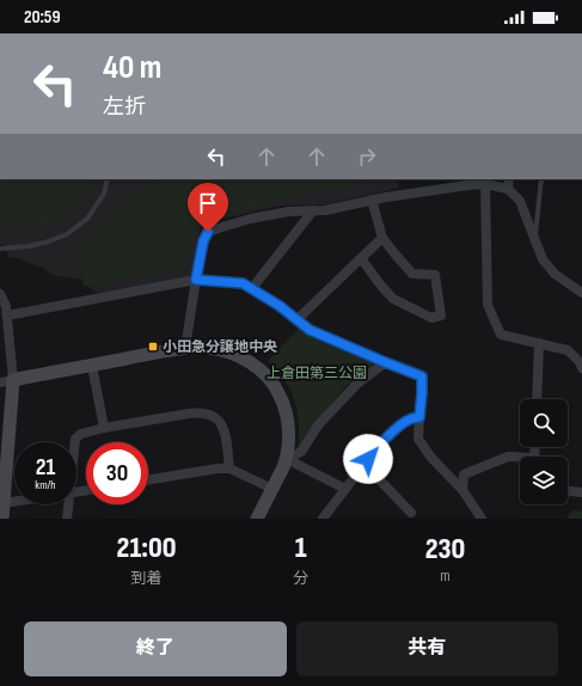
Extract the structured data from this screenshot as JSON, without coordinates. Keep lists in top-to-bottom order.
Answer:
{
  "parks": ["上倉田第三公園"],
  "places": {
    "transit": ["小田急分譲地中央"]
  },
  "page": {
    "status": "20:59",
    "turn": ["40 m", "左折"],
    "speed": "21 km/h",
    "limit": "30",
    "eta": [
      "21:00",
      "到着",
      "1",
      "分",
      "230",
      "m"
    ],
    "buttons": ["終了", "共有"]
  }
}
